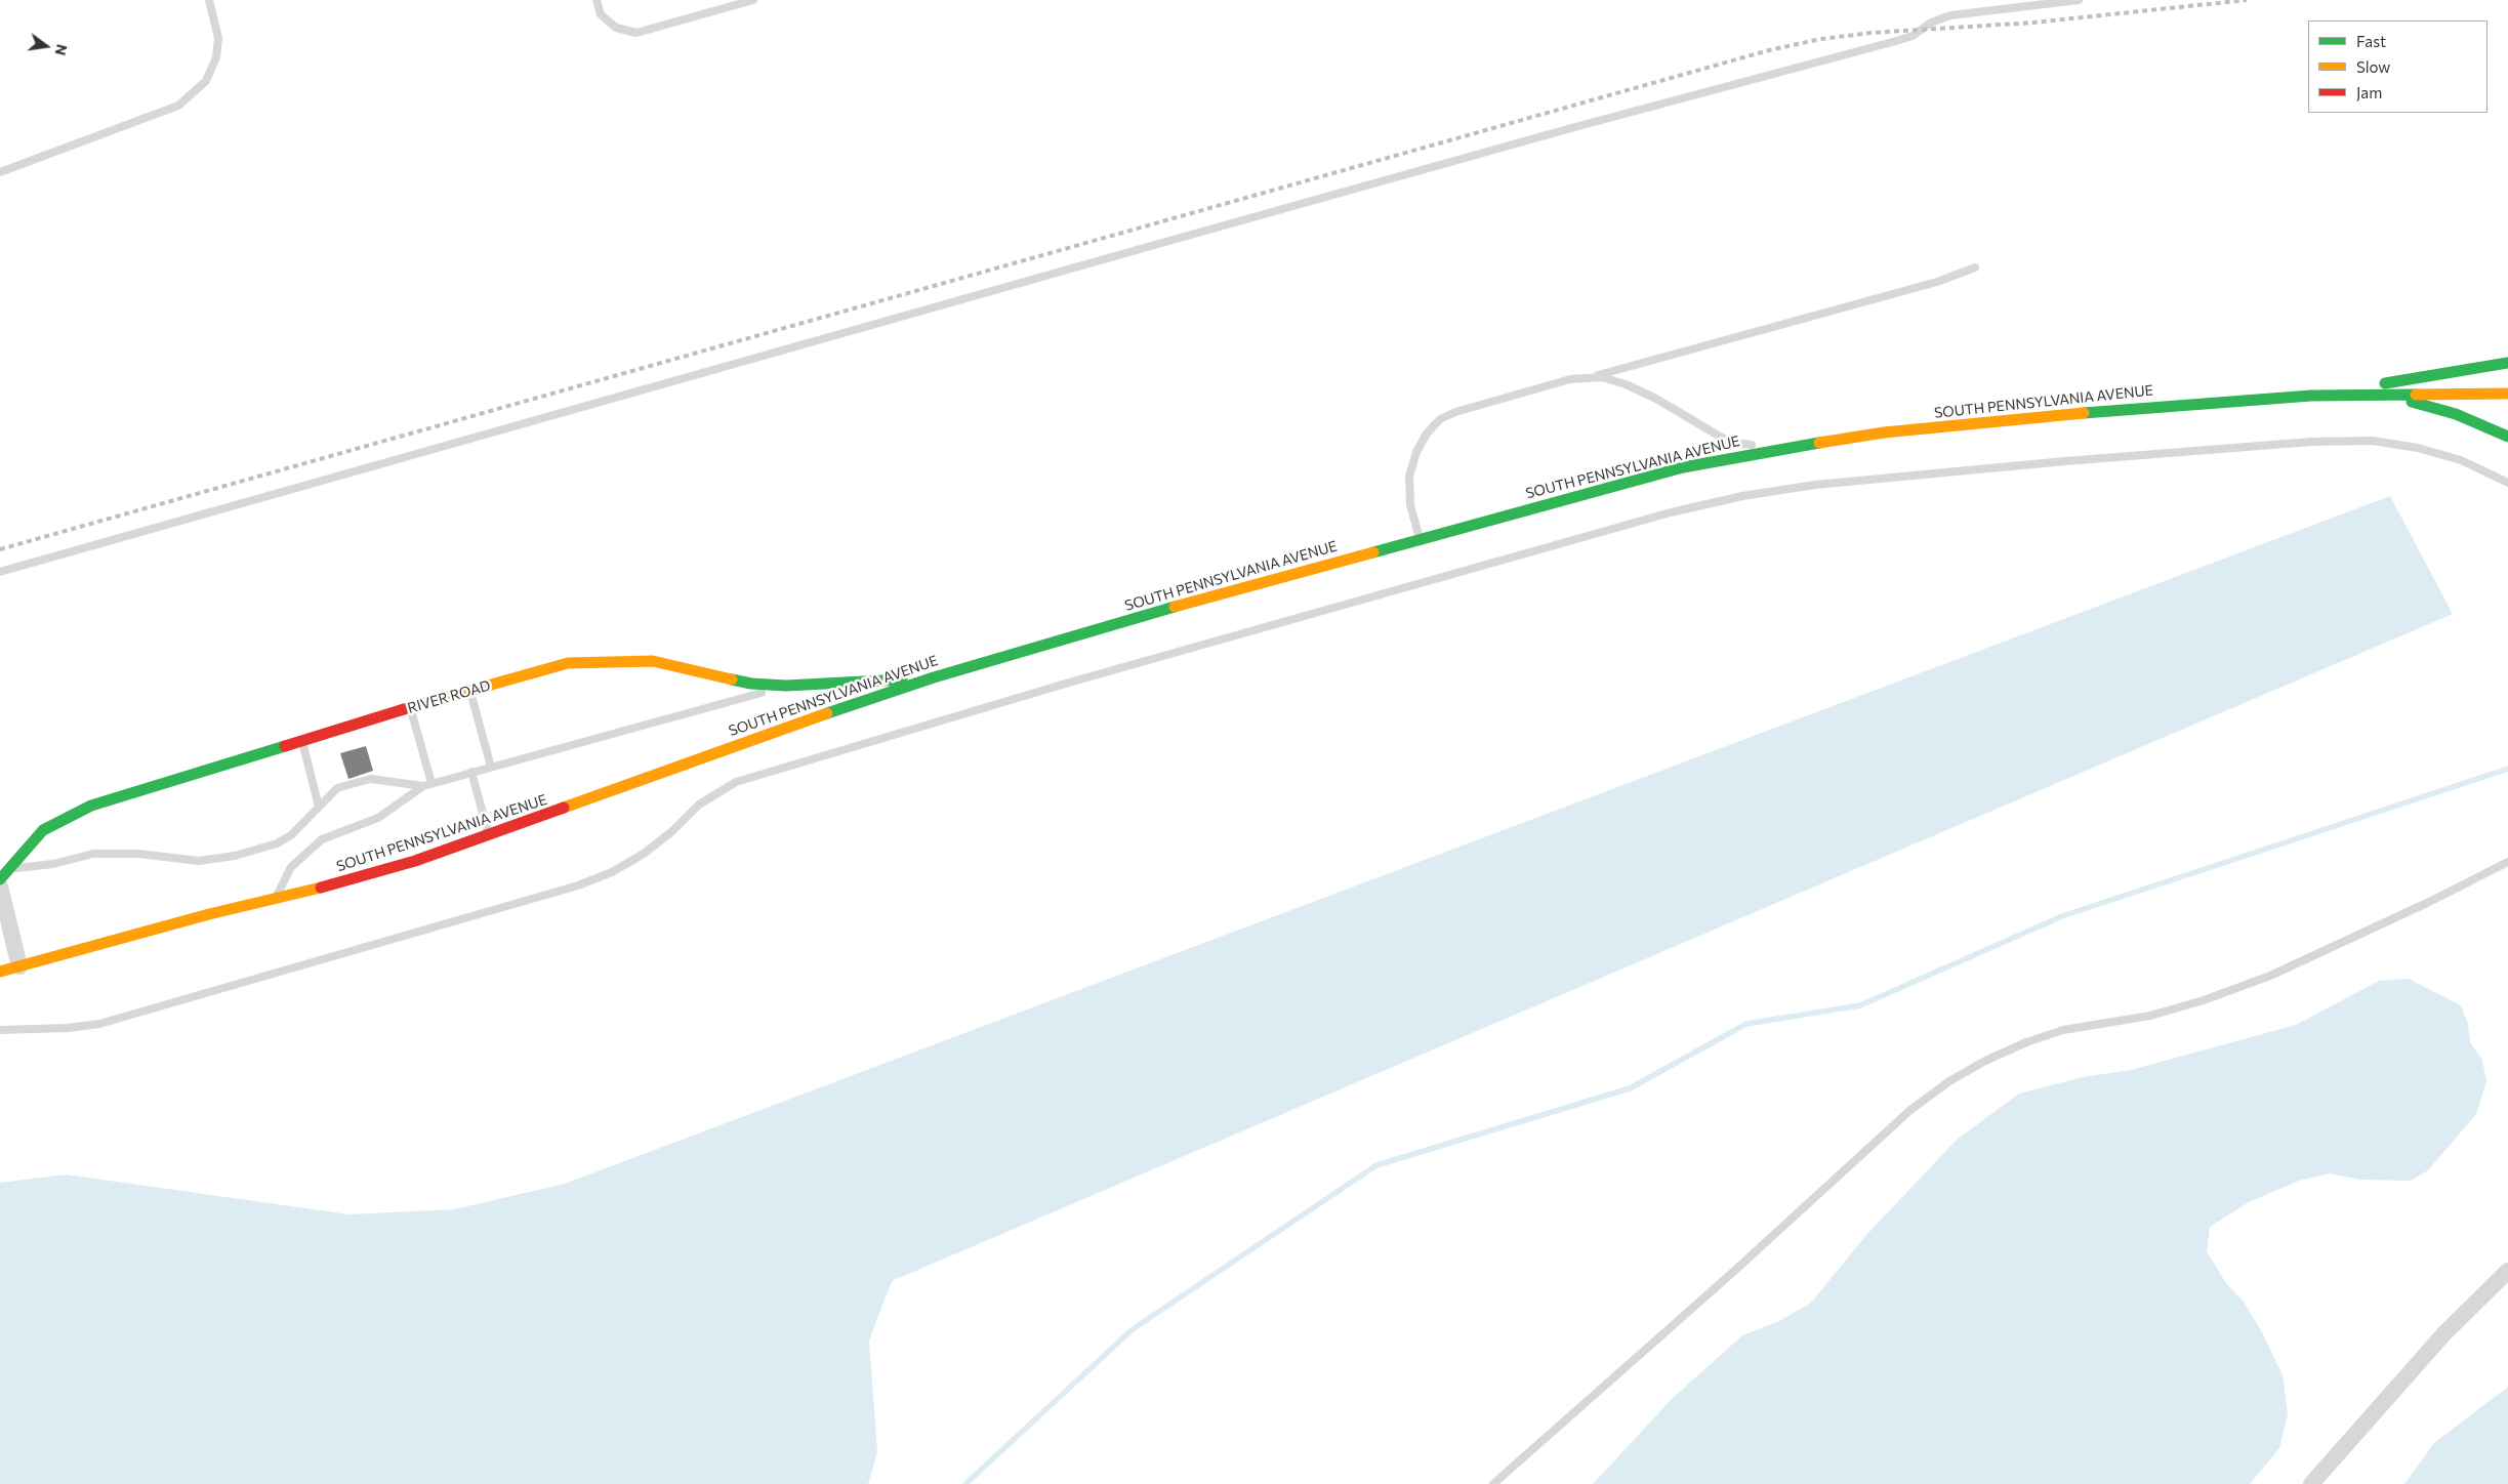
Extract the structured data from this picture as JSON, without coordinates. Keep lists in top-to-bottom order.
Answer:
{
  "streets": {
    "street": ["SOUTH PENNSYLVANIA AVENUE", "RIVER ROAD"]
  },
  "crossings": [
    ["SOUTH PENNSYLVANIA AVENUE", "RIVER ROAD"]
  ],
  "legend": ["Fast", "Slow", "Jam"],
  "north": "right"
}
